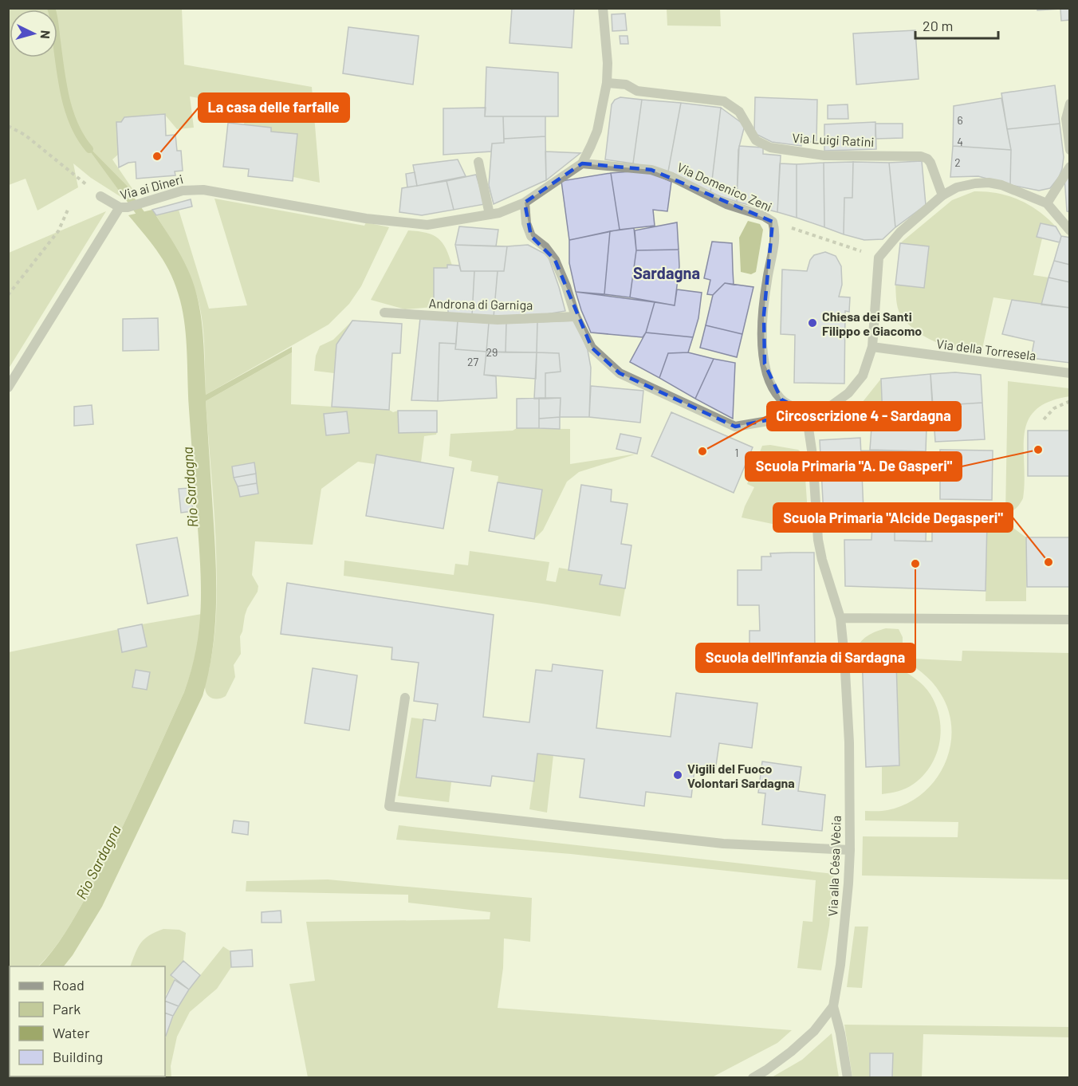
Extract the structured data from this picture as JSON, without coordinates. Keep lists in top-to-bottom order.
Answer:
{
  "streets": {
    "street": [
      "Via Luigi Ratini",
      "Via ai Dineri",
      "Via Domenico Zeni",
      "Androna di Garniga",
      "Via della Torresela",
      "Via alla Césa Vècia"
    ]
  },
  "crossings": [
    ["Via ai Dineri", "Via Domenico Zeni"]
  ],
  "districts": ["Sardagna"],
  "water": ["Rio Sardagna"],
  "places": [
    "La casa delle farfalle",
    "Chiesa dei Santi Filippo e Giacomo",
    "Scuola Primaria \"A. De Gasperi\"",
    "Circoscrizione 4 - Sardagna",
    "Scuola Primaria \"Alcide Degasperi\"",
    "Scuola dell'infanzia di Sardagna",
    "Vigili del Fuoco Volontari Sardagna"
  ],
  "house_numbers": [
    "6",
    "4",
    "2",
    "29",
    "27",
    "1"
  ],
  "legend": [
    "Road",
    "Park",
    "Water",
    "Building"
  ],
  "scale_bar": "20 m",
  "north": "right"
}
